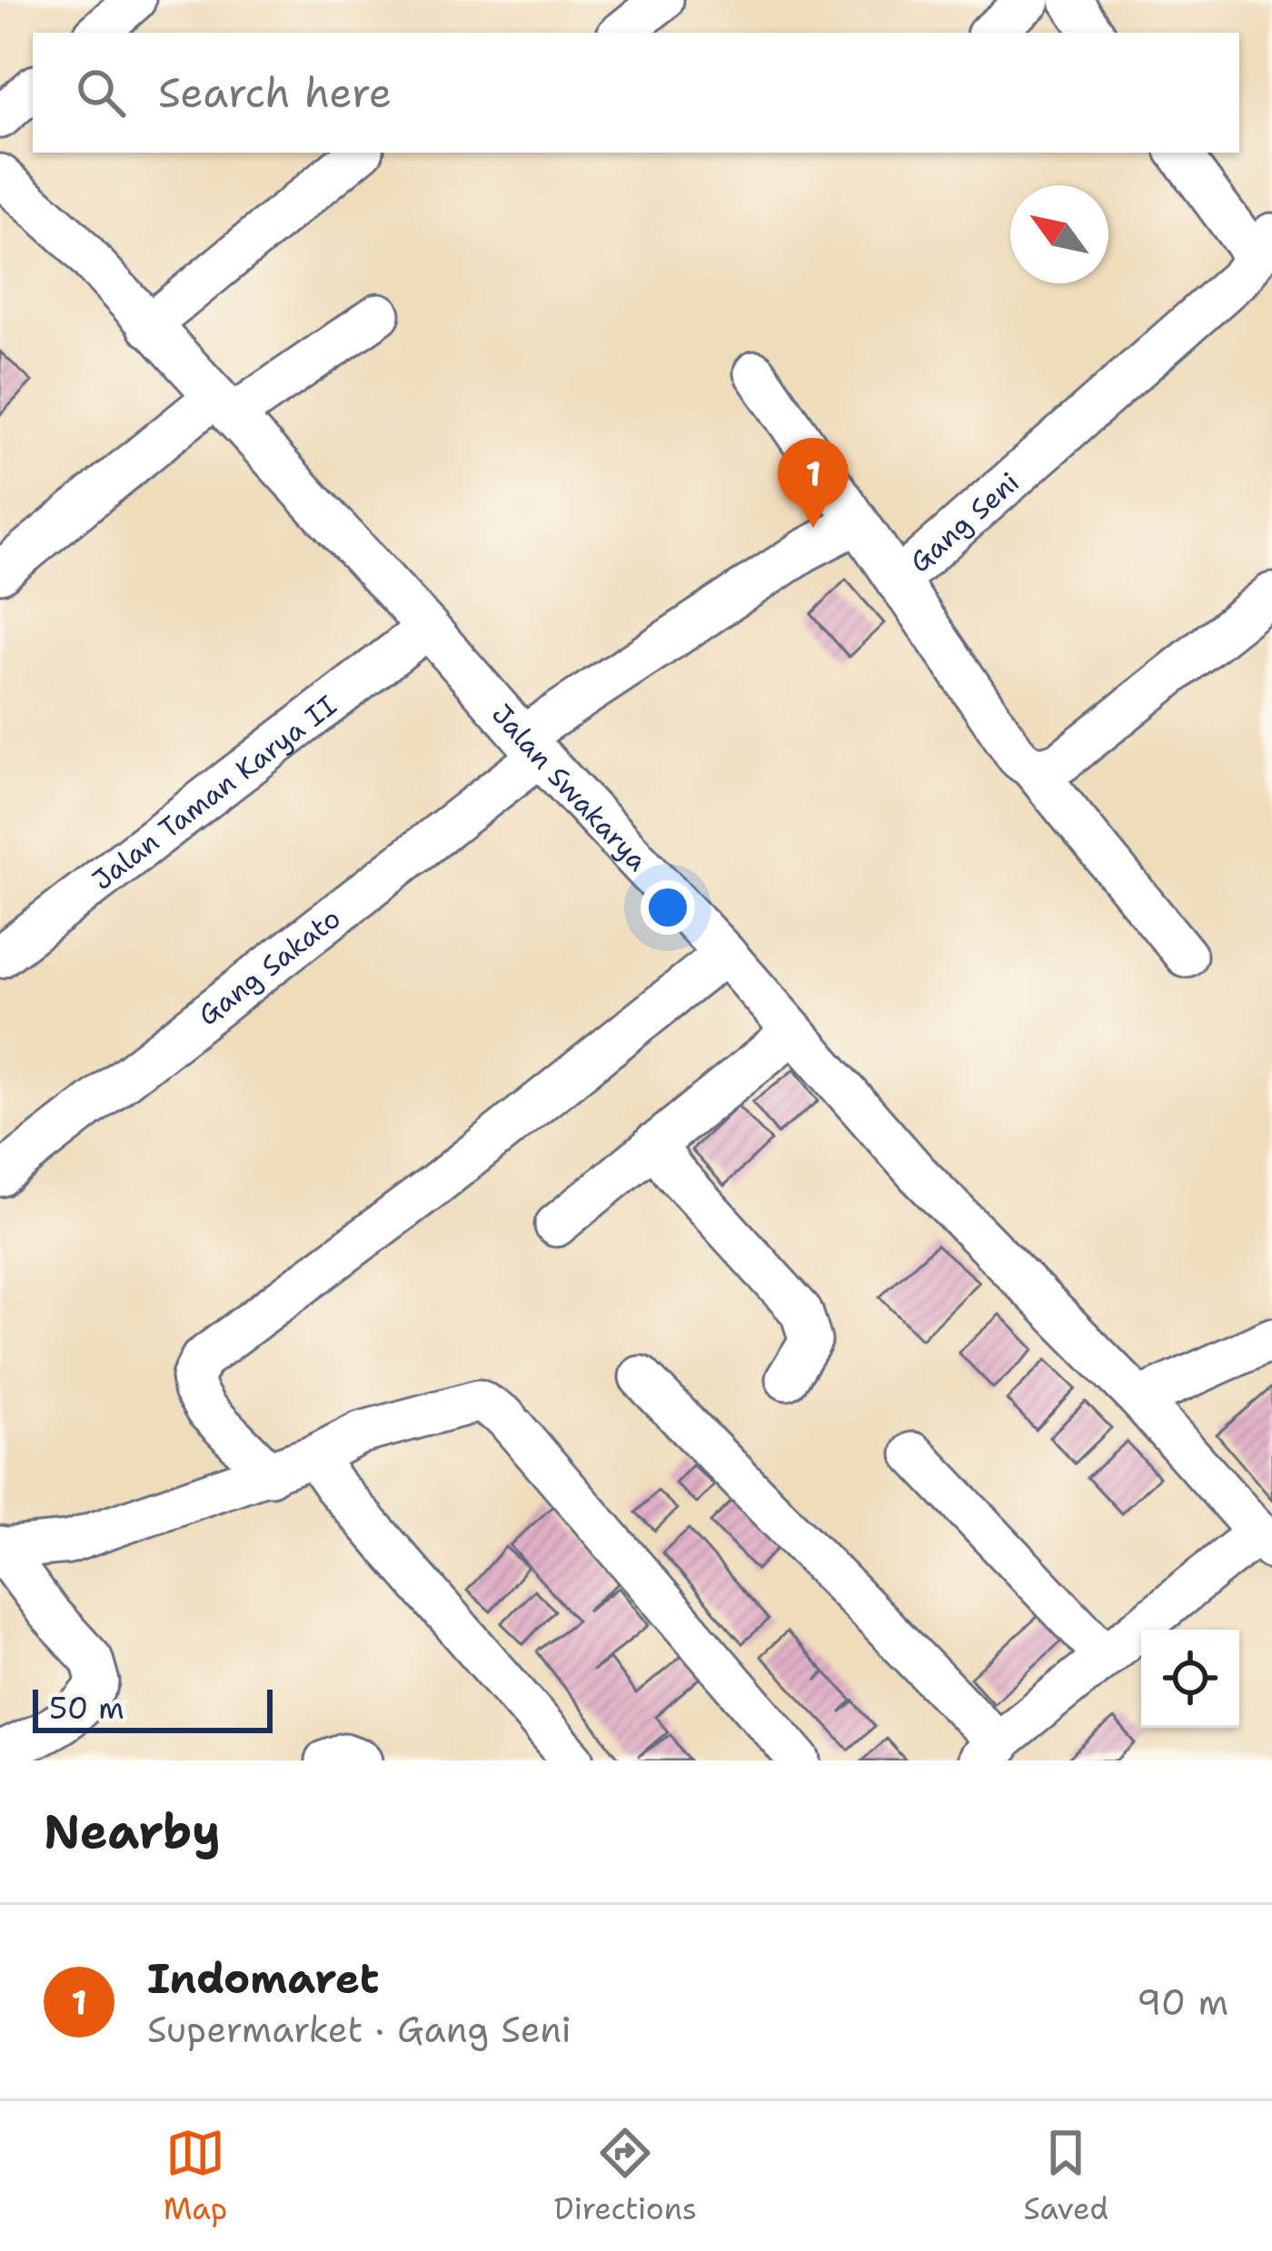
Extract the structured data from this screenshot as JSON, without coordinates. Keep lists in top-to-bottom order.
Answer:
{
  "streets": {
    "street": [
      "Gang Seni",
      "Jalan Swakarya",
      "Jalan Taman Karya II",
      "Gang Sakato"
    ]
  },
  "crossings": [
    ["Jalan Swakarya", "Jalan Taman Karya II"],
    ["Jalan Swakarya", "Gang Sakato"]
  ],
  "scale_bar": "50 m",
  "north": "top left",
  "page": {
    "search": "Search here",
    "pins": "1",
    "scale": "50 m",
    "heading": "Nearby",
    "list": [
      {
        "mark": "1",
        "name": "Indomaret",
        "note": "Supermarket · Gang Seni",
        "value": "90 m"
      }
    ],
    "nav": ["Map", "Directions", "Saved"]
  }
}
